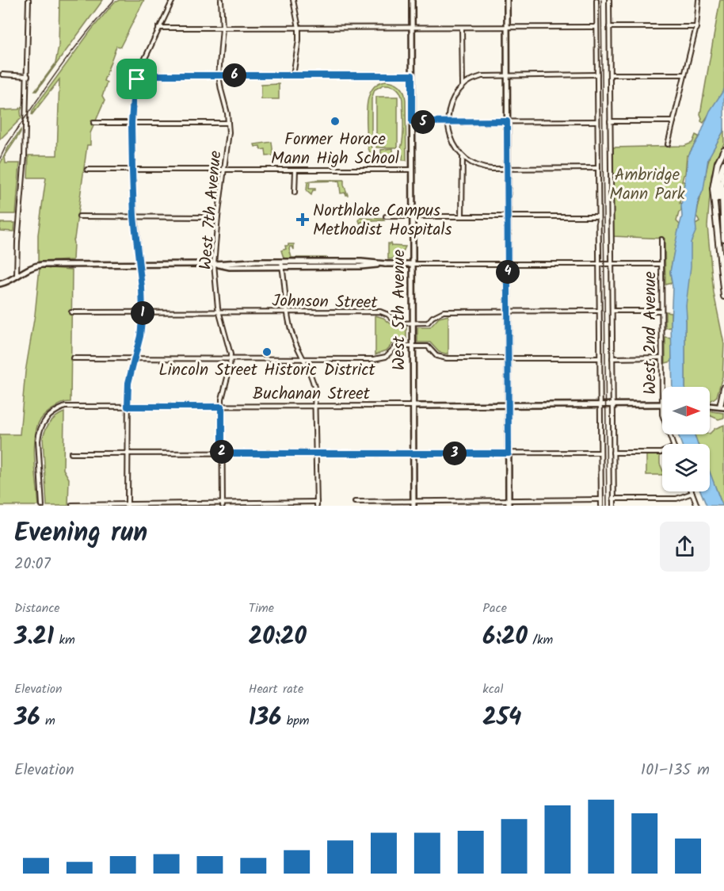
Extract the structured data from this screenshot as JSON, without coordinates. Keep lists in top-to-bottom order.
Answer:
{
  "streets": {
    "main road": ["West 5th Avenue", "Buchanan Street"],
    "street": ["West 7th Avenue", "Johnson Street", "West 2nd Avenue"]
  },
  "crossings": [
    ["West 7th Avenue", "Johnson Street"],
    ["West 7th Avenue", "Buchanan Street"],
    ["Johnson Street", "West 5th Avenue"],
    ["West 5th Avenue", "Buchanan Street"]
  ],
  "parks": ["Ambridge Mann Park"],
  "places": {
    "other": ["Former Horace Mann High School", "Lincoln Street Historic District"],
    "health": ["Northlake Campus Methodist Hospitals"]
  },
  "north": "right",
  "page": {
    "pins": [
      "6",
      "5",
      "4",
      "1",
      "2",
      "3"
    ],
    "heading": ["Evening run", "20:07"],
    "stats": [
      ["Distance", "3.21 km"],
      ["Time", "20:20"],
      ["Pace", "6:20 /km"],
      ["Elevation", "36 m"],
      ["Heart rate", "136 bpm"],
      ["kcal", "254"]
    ],
    "chart": ["Elevation", "101–135 m"]
  }
}
